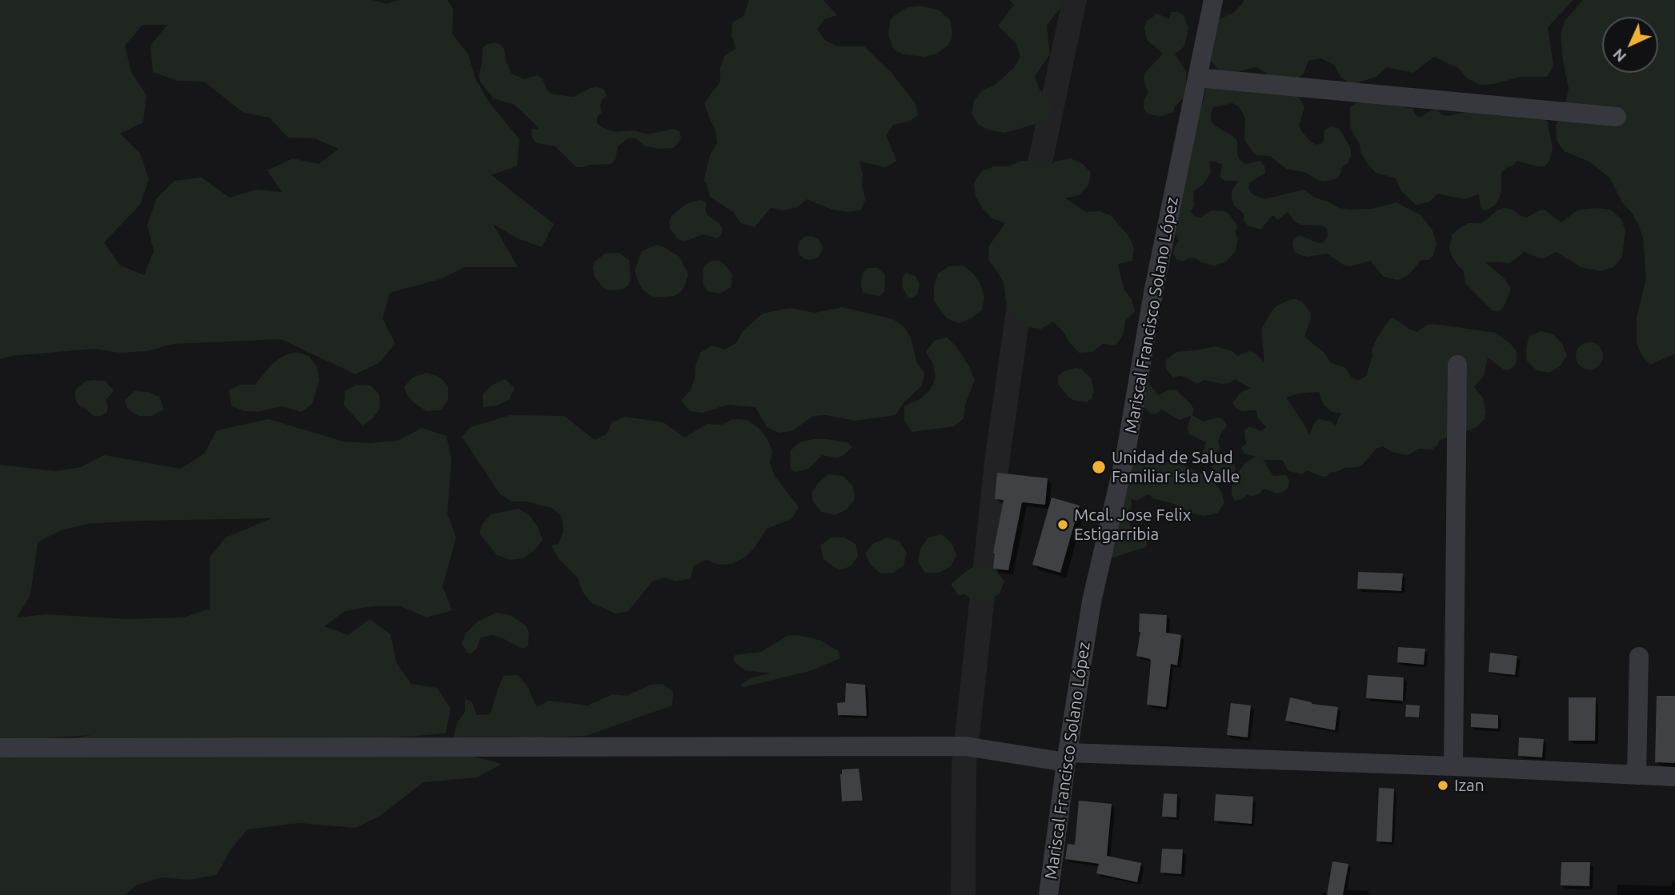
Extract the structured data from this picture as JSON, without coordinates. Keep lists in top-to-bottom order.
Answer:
{
  "streets": {
    "street": ["Mariscal Francisco Solano López"]
  },
  "places": ["Unidad de Salud Familiar Isla Valle", "Mcal. Jose Felix Estigarribia", "Izan"],
  "north": "bottom left"
}
